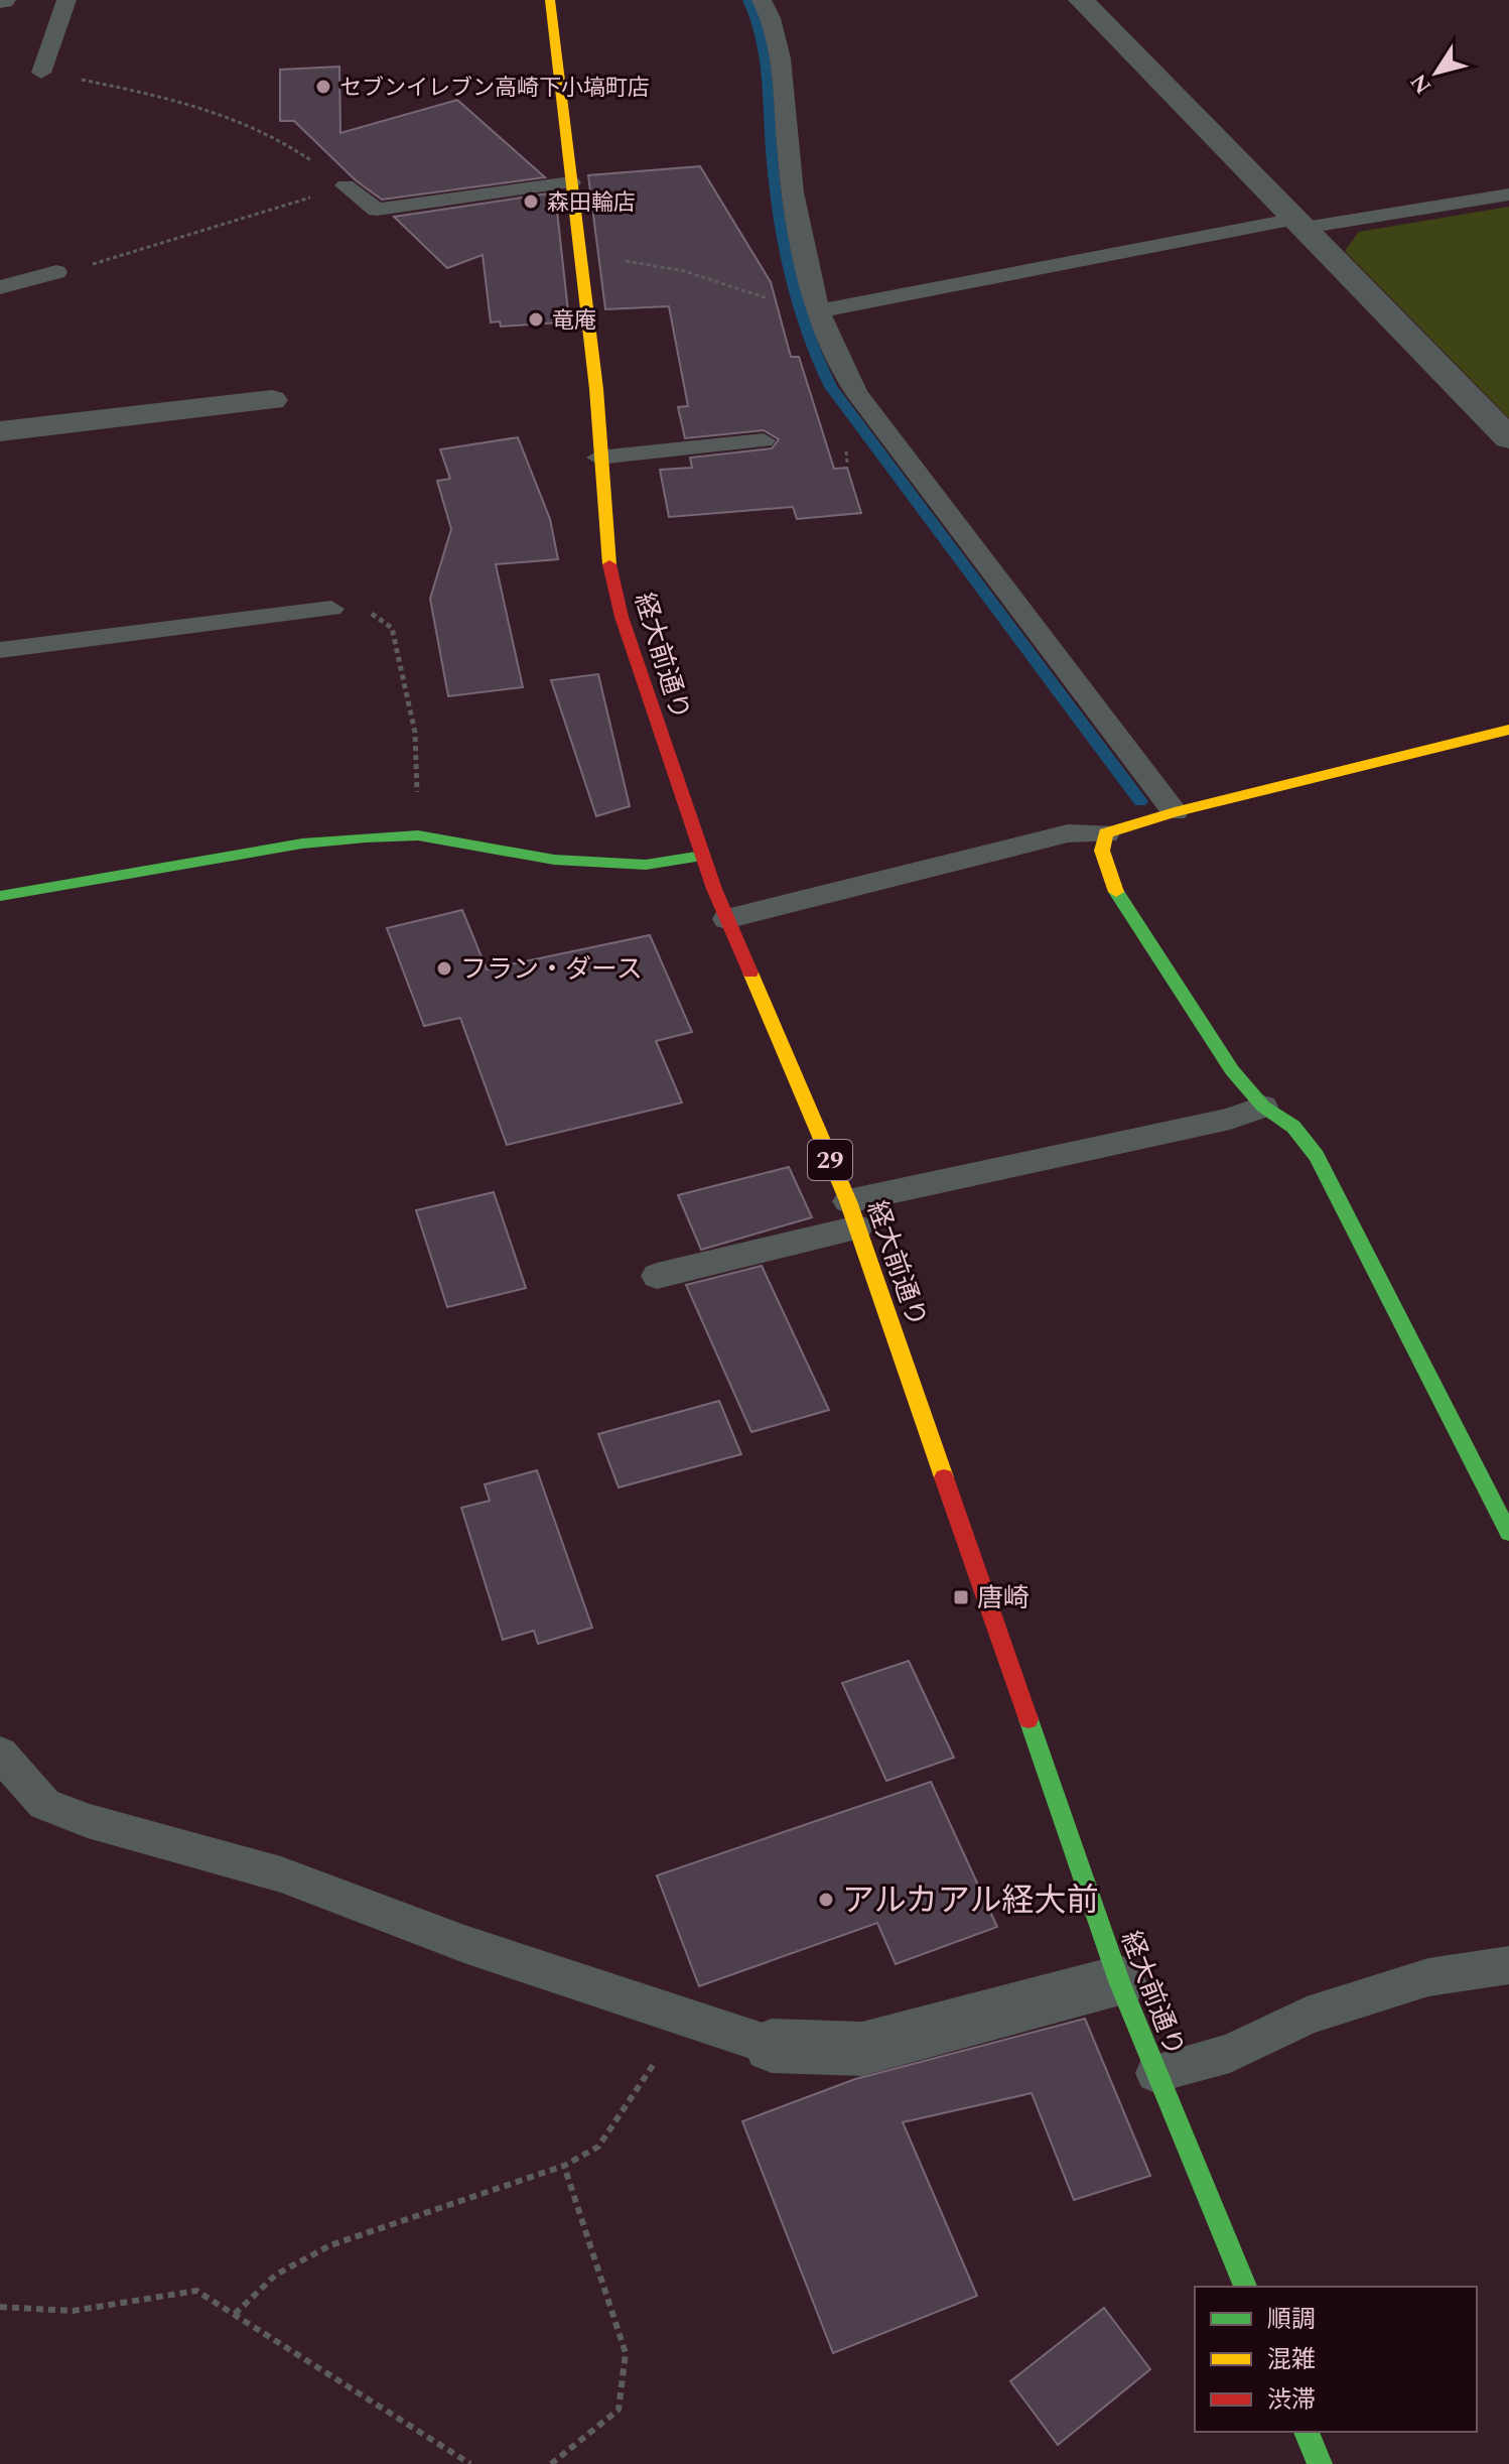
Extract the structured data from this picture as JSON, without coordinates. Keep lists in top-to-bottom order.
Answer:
{
  "streets": {
    "main road": ["経大前通り", "29"]
  },
  "places": {
    "other": [
      "セブンイレブン高崎下小塙町店",
      "森田輪店",
      "竜庵",
      "フラン・ダース",
      "アルカアル経大前"
    ],
    "transit": ["唐崎"]
  },
  "legend": ["順調", "混雑", "渋滞"],
  "north": "bottom left"
}
